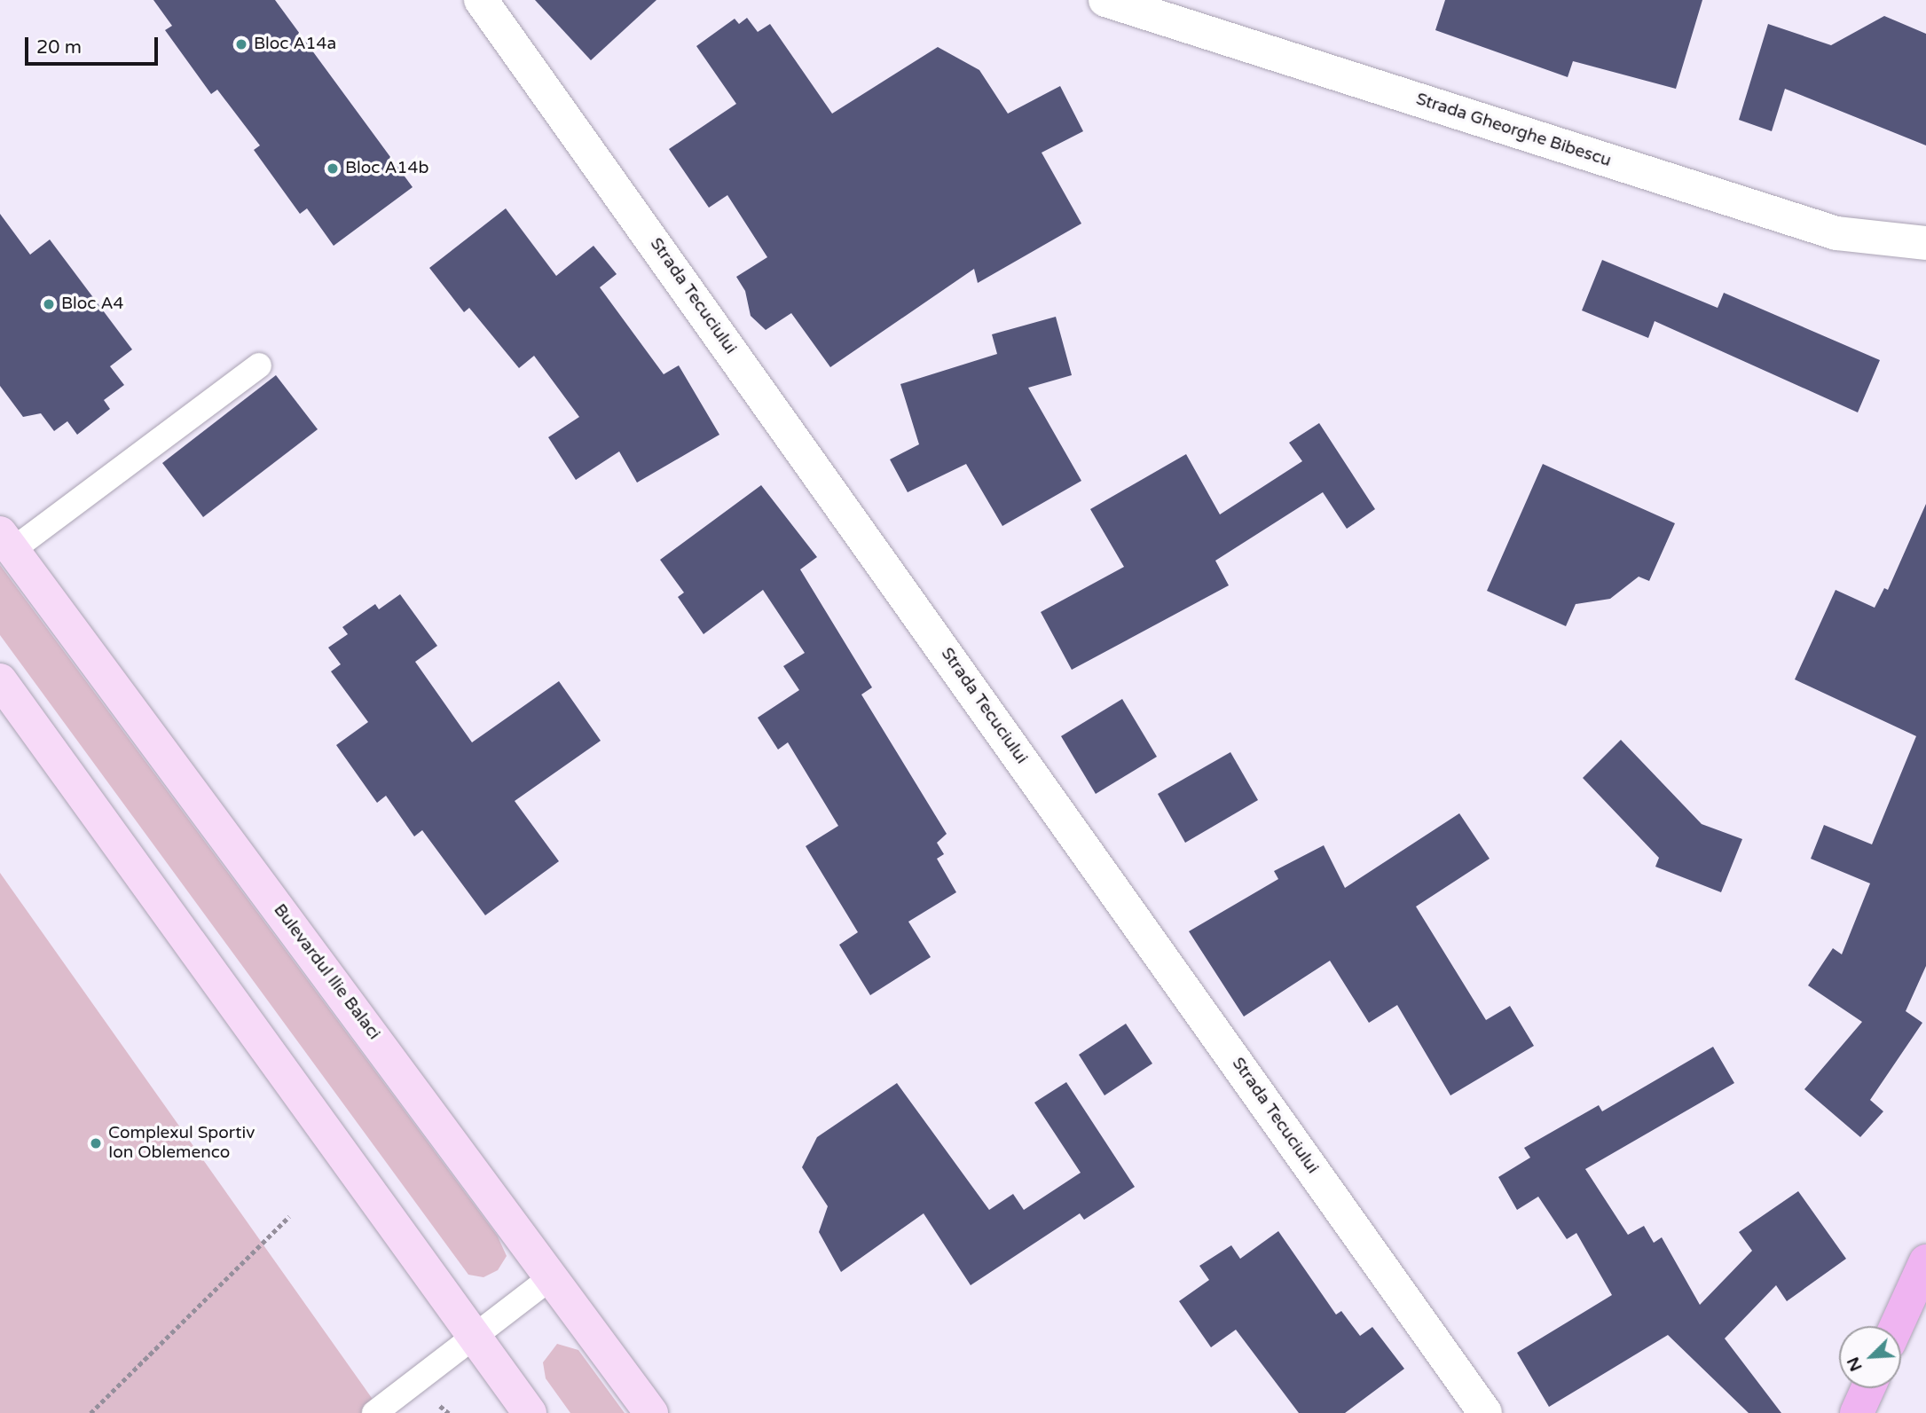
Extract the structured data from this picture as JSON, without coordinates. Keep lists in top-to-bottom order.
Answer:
{
  "streets": {
    "main road": ["Bulevardul Ilie Balaci"],
    "street": ["Strada Gheorghe Bibescu", "Strada Tecuciului"]
  },
  "places": [
    "Bloc A14a",
    "Bloc A14b",
    "Bloc A4",
    "Complexul Sportiv Ion Oblemenco"
  ],
  "scale_bar": "20 m",
  "north": "bottom left"
}
